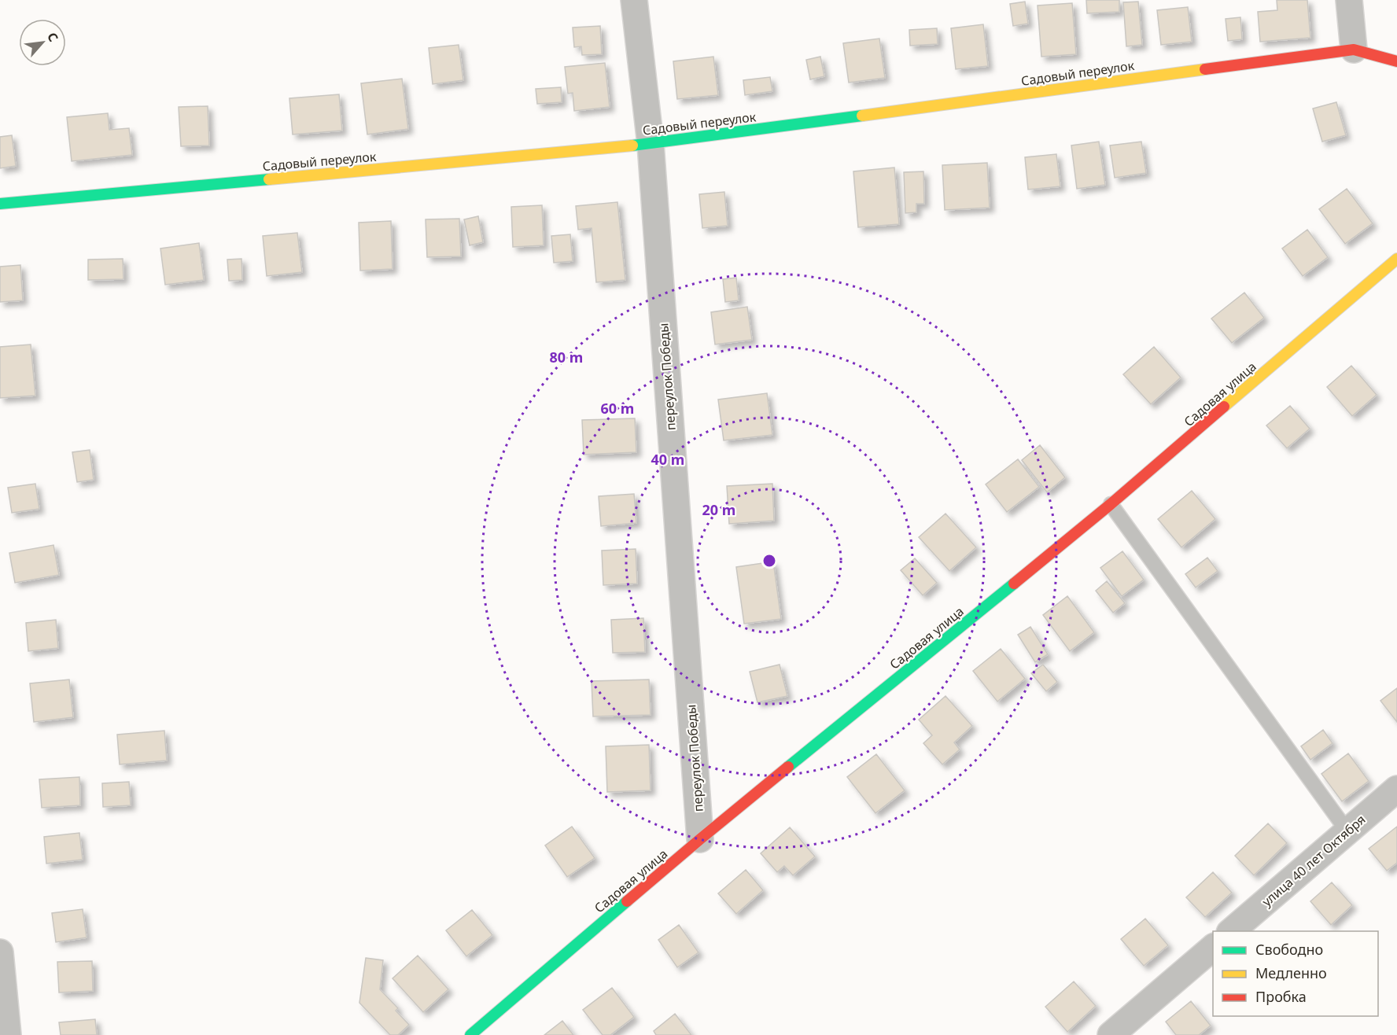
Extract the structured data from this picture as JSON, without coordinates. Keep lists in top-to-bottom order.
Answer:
{
  "streets": {
    "street": [
      "Садовый переулок",
      "переулок Победы",
      "Садовая улица",
      "улица 40 лет Октября"
    ]
  },
  "crossings": [
    ["Садовый переулок", "переулок Победы"],
    ["переулок Победы", "Садовая улица"]
  ],
  "legend": ["Свободно", "Медленно", "Пробка"],
  "north": "top right",
  "rings": [
    "80 m",
    "60 m",
    "40 m",
    "20 m"
  ]
}
